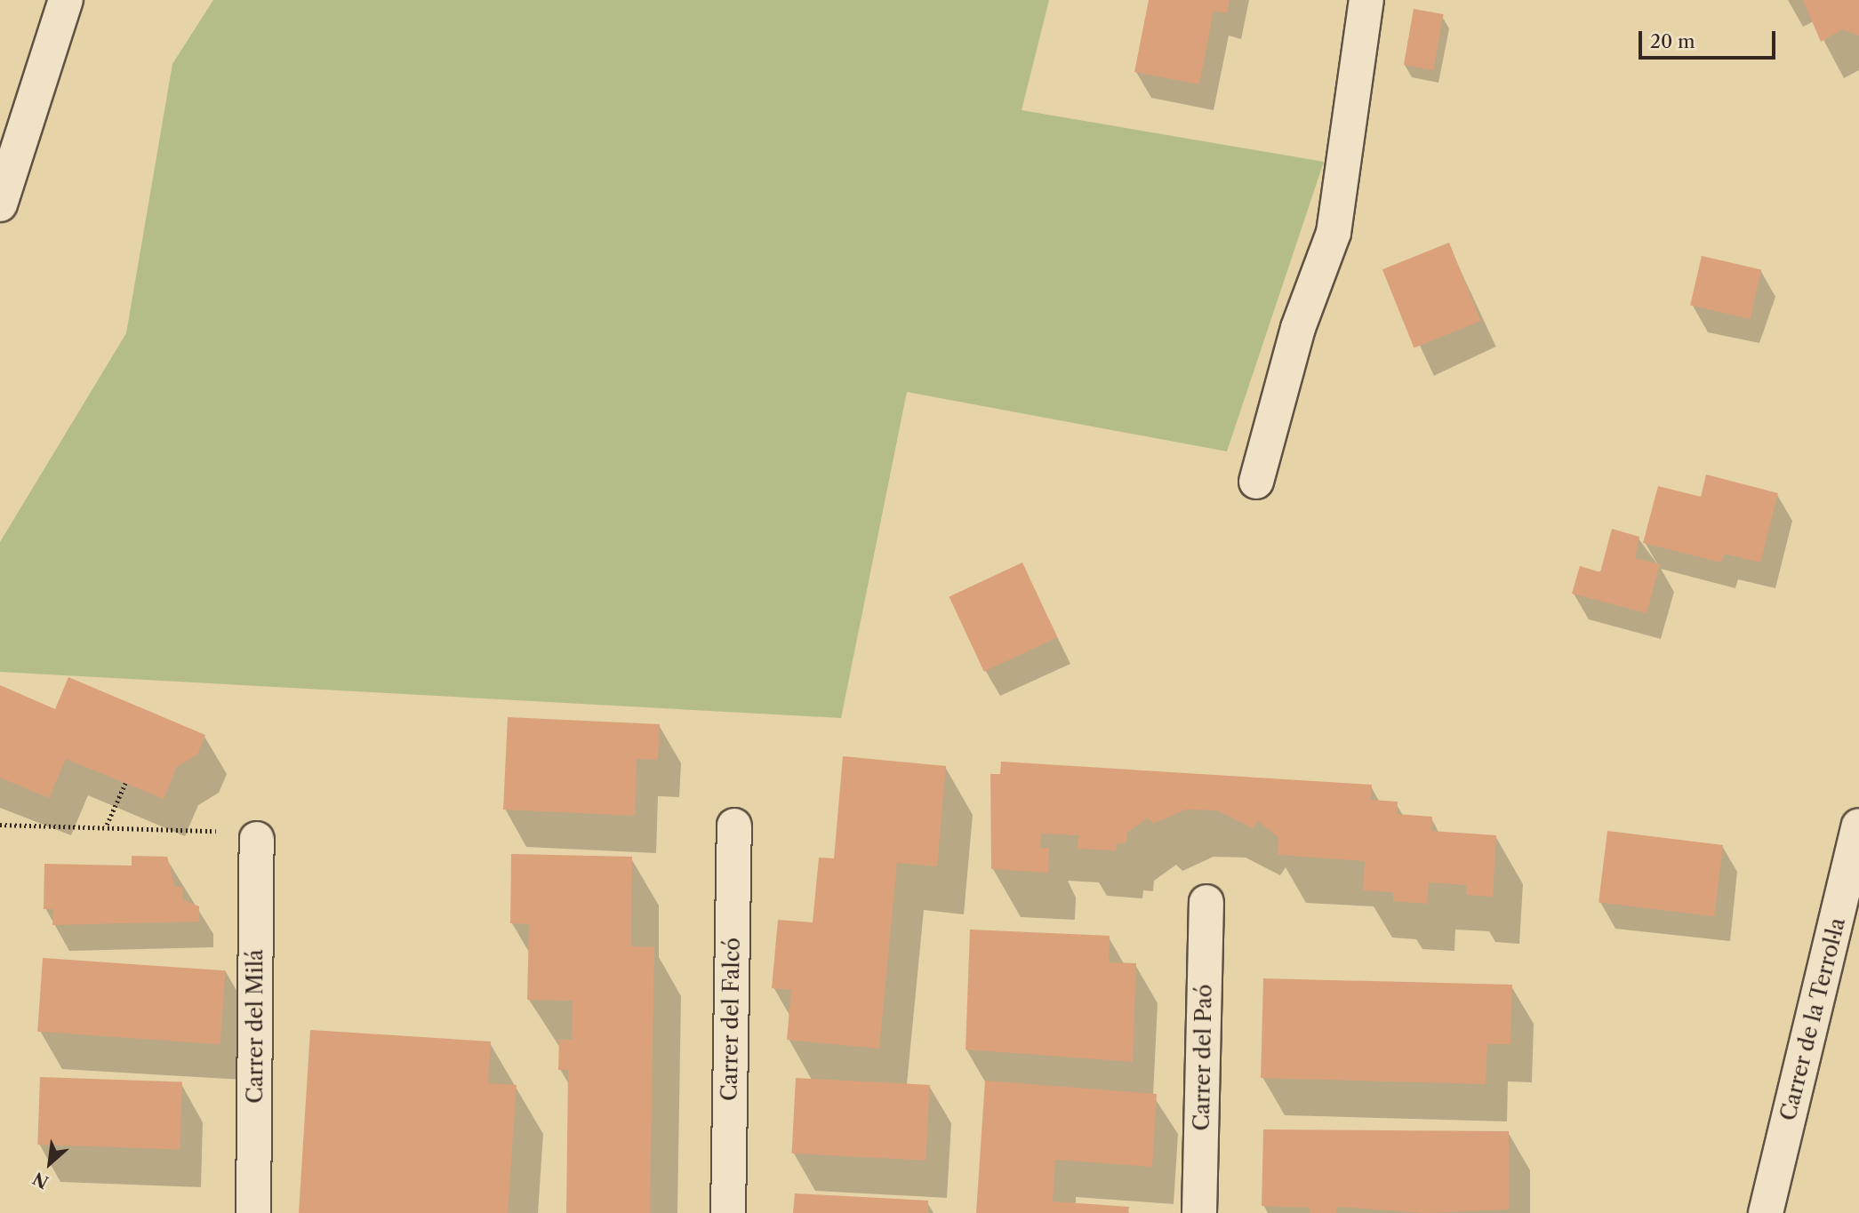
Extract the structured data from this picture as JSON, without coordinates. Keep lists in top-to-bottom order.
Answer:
{
  "streets": {
    "street": [
      "Carrer del Falcó",
      "Carrer de la Terrol·la",
      "Carrer del Milá",
      "Carrer del Paó"
    ]
  },
  "scale_bar": "20 m",
  "north": "bottom left"
}
